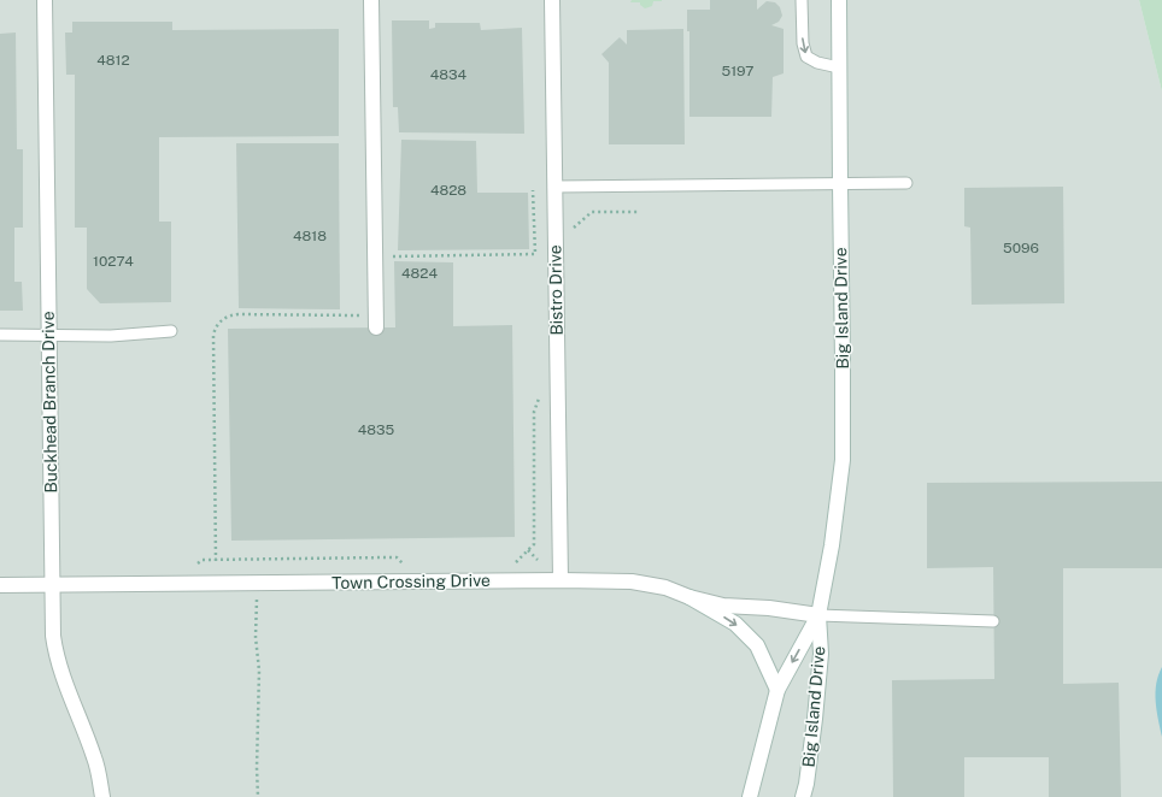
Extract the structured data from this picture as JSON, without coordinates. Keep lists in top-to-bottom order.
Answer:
{
  "streets": {
    "street": [
      "Bistro Drive",
      "Big Island Drive",
      "Buckhead Branch Drive",
      "Town Crossing Drive"
    ]
  },
  "crossings": [
    ["Bistro Drive", "Town Crossing Drive"],
    ["Big Island Drive", "Town Crossing Drive"],
    ["Buckhead Branch Drive", "Town Crossing Drive"]
  ],
  "house_numbers": [
    "4812",
    "5197",
    "4834",
    "4828",
    "4818",
    "5096",
    "10274",
    "4824",
    "4835"
  ]
}
